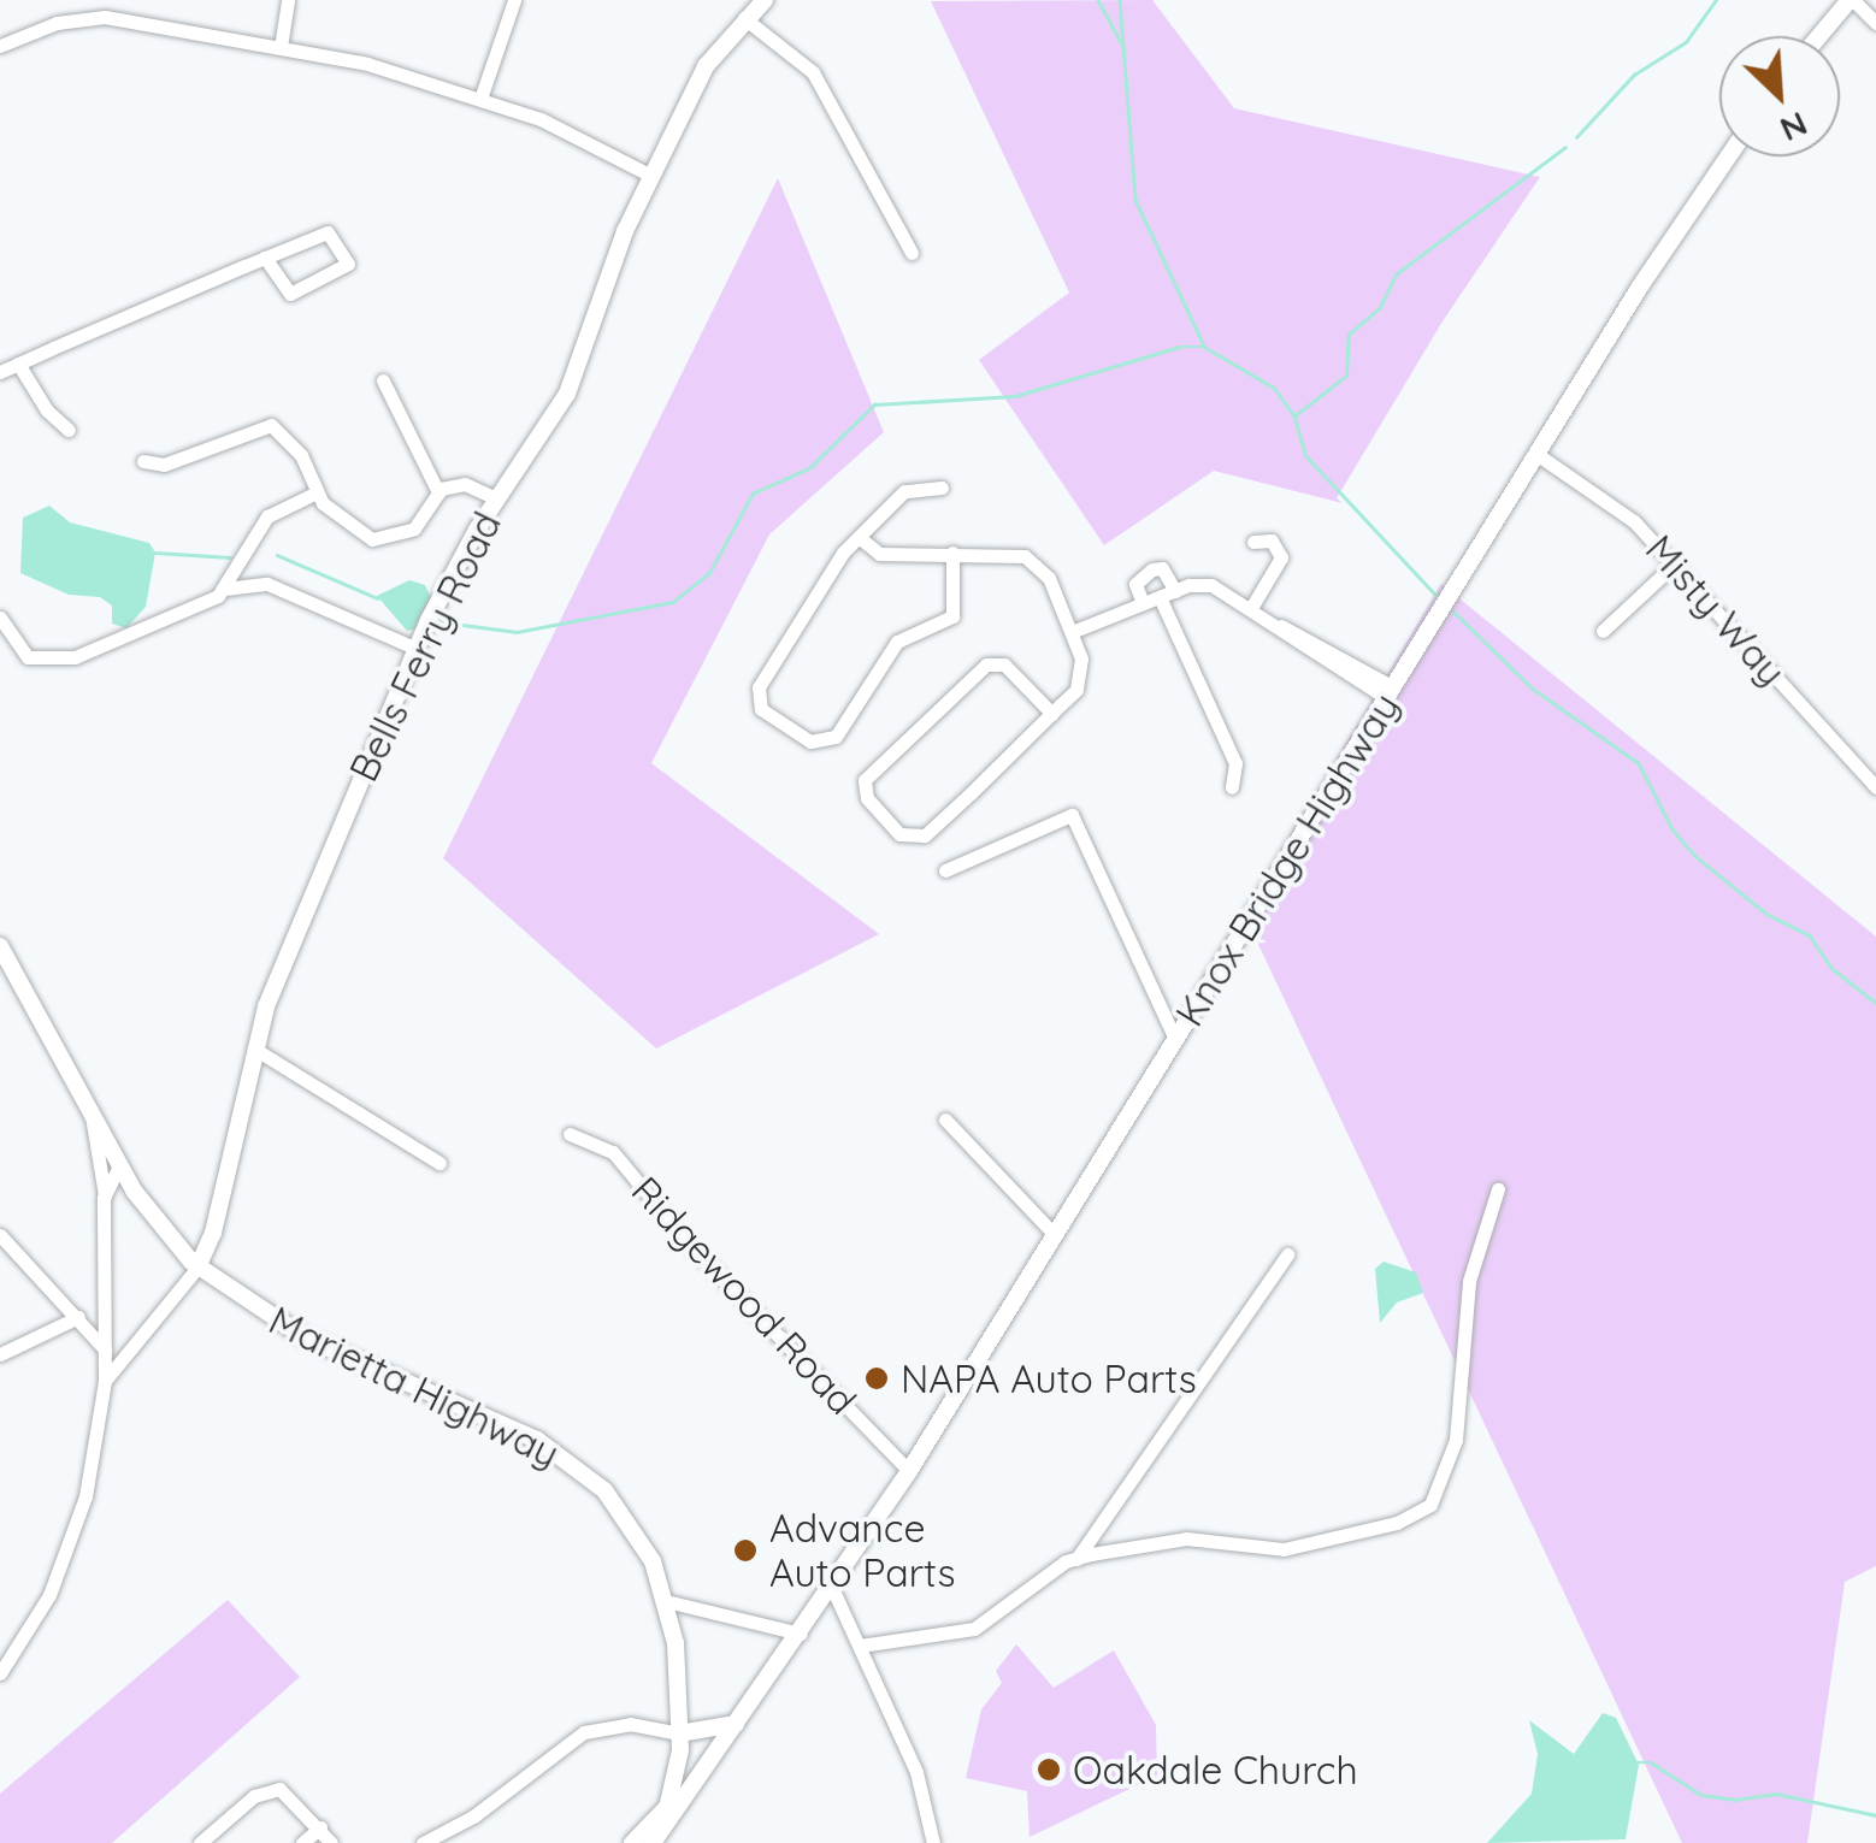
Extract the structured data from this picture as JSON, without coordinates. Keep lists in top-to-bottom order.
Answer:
{
  "streets": {
    "main road": ["Bells Ferry Road", "Knox Bridge Highway", "Marietta Highway"],
    "street": ["Misty Way", "Ridgewood Road"]
  },
  "crossings": [
    ["Misty Way", "Knox Bridge Highway"],
    ["Bells Ferry Road", "Marietta Highway"],
    ["Knox Bridge Highway", "Ridgewood Road"],
    ["Knox Bridge Highway", "Marietta Highway"]
  ],
  "places": ["NAPA Auto Parts", "Advance Auto Parts", "Oakdale Church"],
  "north": "bottom right"
}
